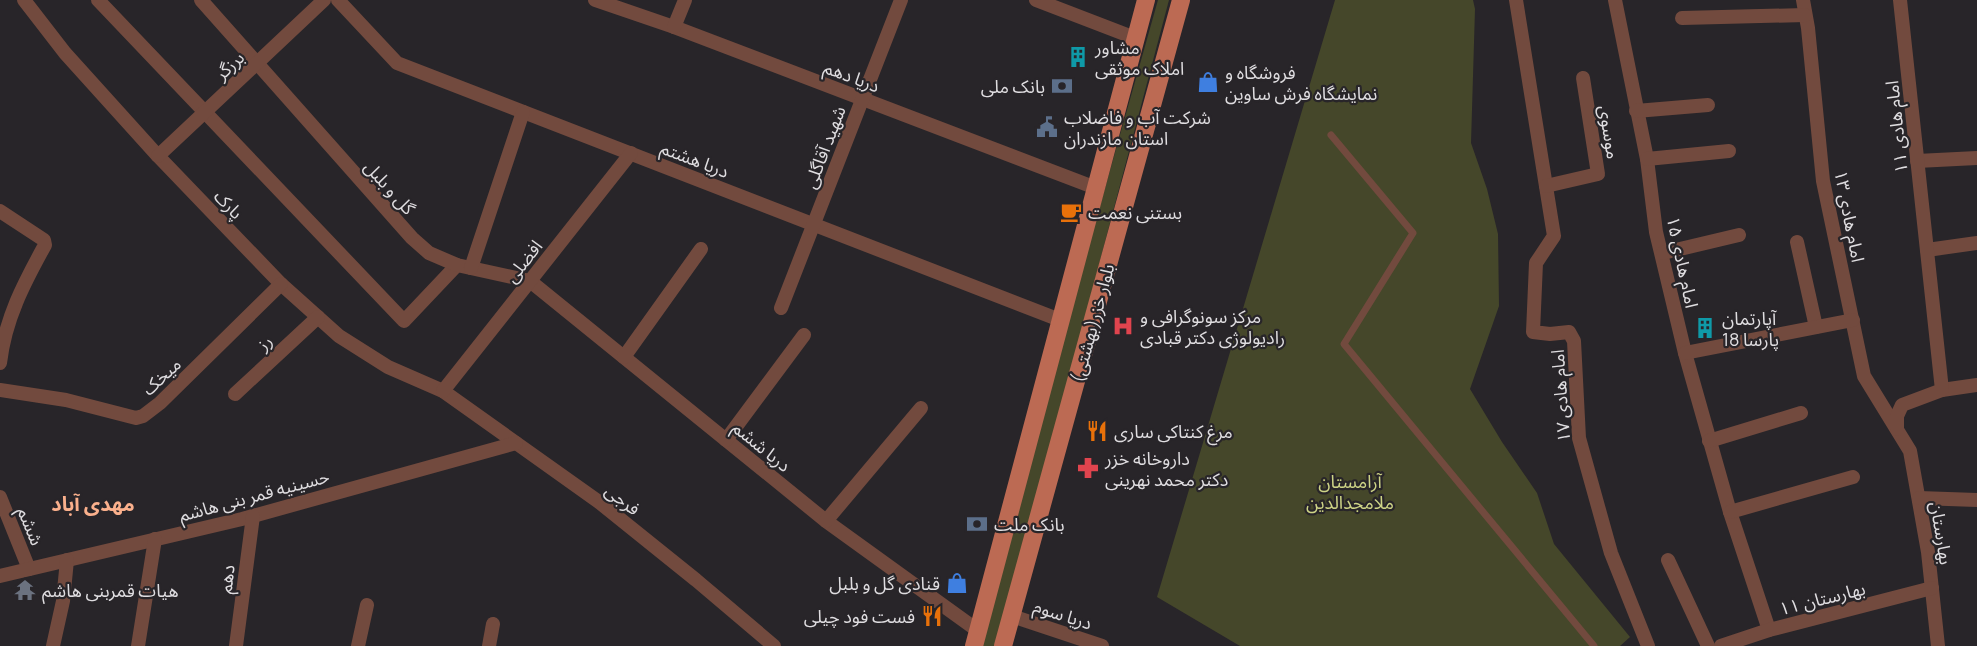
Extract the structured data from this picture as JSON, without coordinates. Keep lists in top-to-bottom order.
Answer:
{
  "streets": {
    "main road": ["بلوار خزر(بهشتی)"],
    "street": [
      "برزگر",
      "دریا دهم",
      "امام هادی ١۱",
      "موسوی",
      "شهید آقاگلی",
      "دریا هشتم",
      "گل و بلبل",
      "پارک",
      "امام هادی ١٣",
      "افضلی",
      "امام هادی ۱۵",
      "رز",
      "میخک",
      "امام هادی ۱۷",
      "دریا ششم",
      "حسینیه قمر بنی هاشم",
      "فرجی",
      "ششم",
      "بهارستان",
      "دهم",
      "بهارستان ۱۱",
      "دریا سوم"
    ]
  },
  "crossings": [
    ["برزگر", "گل و بلبل"],
    ["برزگر", "پارک"],
    ["دریا دهم", "شهید آقاگلی"],
    ["دریا دهم", "بلوار خزر(بهشتی)"],
    ["موسوی", "امام هادی ۱۷"],
    ["شهید آقاگلی", "دریا هشتم"],
    ["دریا هشتم", "افضلی"],
    ["دریا هشتم", "بلوار خزر(بهشتی)"],
    ["گل و بلبل", "افضلی"],
    ["گل و بلبل", "دریا ششم"],
    ["پارک", "افضلی"],
    ["پارک", "رز"],
    ["پارک", "میخک"],
    ["پارک", "فرجی"],
    ["امام هادی ١٣", "بهارستان"],
    ["افضلی", "دریا ششم"],
    ["افضلی", "فرجی"],
    ["امام هادی ۱۵", "بهارستان ۱۱"],
    ["بلوار خزر(بهشتی)", "دریا ششم"],
    ["بلوار خزر(بهشتی)", "دریا سوم"],
    ["حسینیه قمر بنی هاشم", "فرجی"],
    ["حسینیه قمر بنی هاشم", "ششم"],
    ["حسینیه قمر بنی هاشم", "دهم"],
    ["بهارستان", "بهارستان ۱۱"]
  ],
  "districts": ["مهدی آباد"],
  "parks": ["آرامستان ملامجدالدین"],
  "places": {
    "building": ["مشاور املاک موثقی", "آپارتمان پارسا 18"],
    "shop": ["فروشگاه و نمایشگاه فرش ساوین", "قنادی گل و بلبل"],
    "bank": ["بانک ملی", "بانک ملت"],
    "public building": ["شرکت آب و فاضلاب استان مازندران"],
    "cafe": ["بستنی نعمت"],
    "hospital": ["مركز سونوگرافی و راديولوژی دكتر قبادی"],
    "restaurant": ["مرغ کنتاکی ساری", "فست فود چیلی"],
    "pharmacy": ["داروخانه خزر دکتر محمد نهرینی"],
    "temple": ["هیات قمربنی هاشم"]
  }
}
